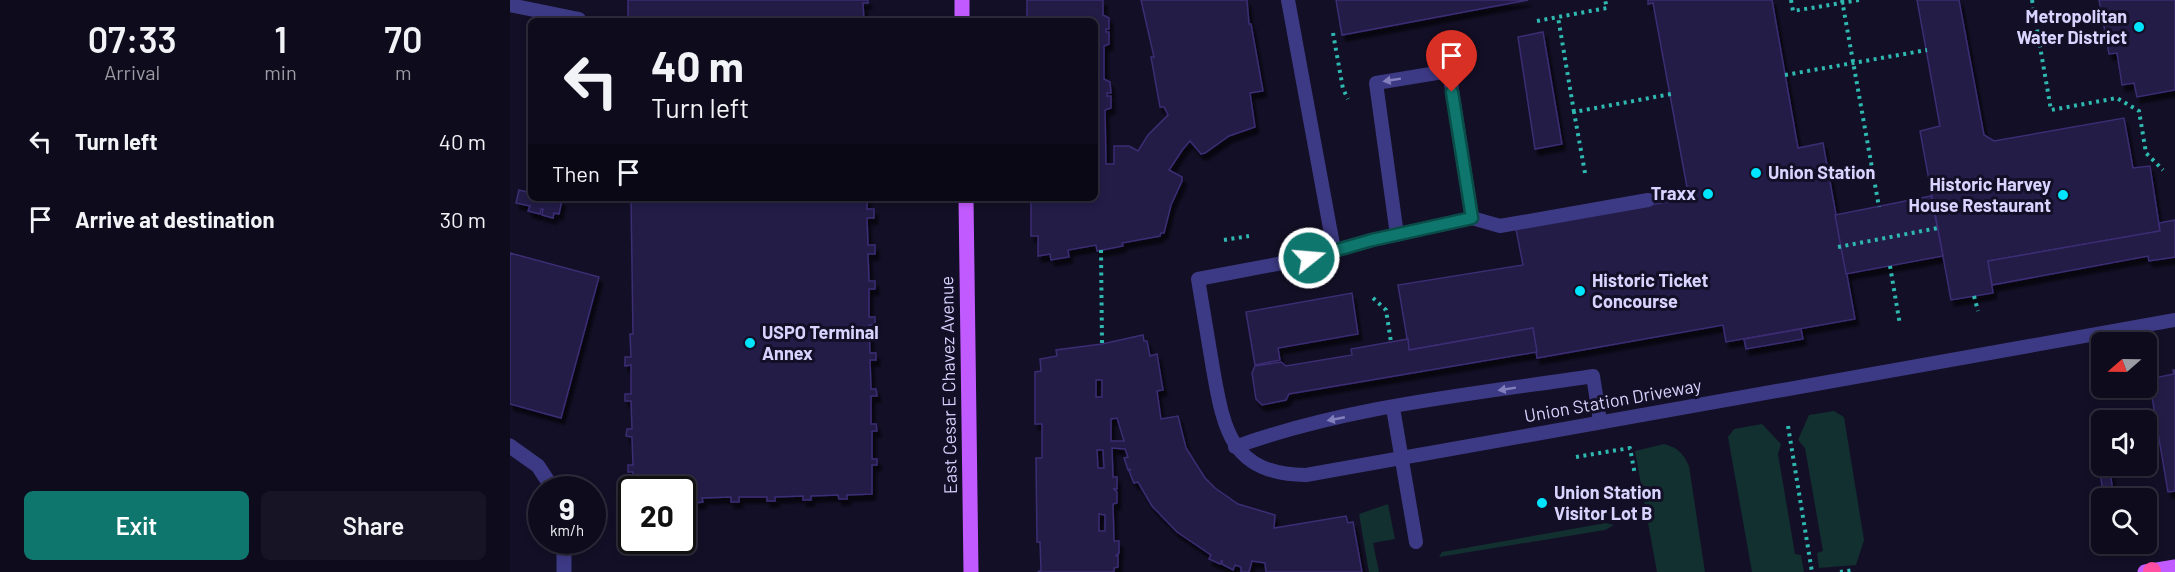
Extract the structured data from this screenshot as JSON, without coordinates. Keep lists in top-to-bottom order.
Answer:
{
  "streets": {
    "main road": ["East Cesar E Chavez Avenue"],
    "lane": ["Union Station Driveway"]
  },
  "places": [
    "Metropolitan Water District",
    "Union Station",
    "Traxx",
    "Historic Harvey House Restaurant",
    "Historic Ticket Concourse",
    "USPO Terminal Annex",
    "Union Station Visitor Lot B"
  ],
  "north": "left",
  "page": {
    "eta": [
      "07:33",
      "Arrival",
      "1",
      "min",
      "70",
      "m"
    ],
    "turn": ["40 m", "Turn left"],
    "list": [
      {
        "name": "Turn left",
        "value": "40 m"
      },
      {
        "name": "Arrive at destination",
        "value": "30 m"
      }
    ],
    "then": "Then",
    "speed": "9 km/h",
    "limit": "20",
    "buttons": ["Exit", "Share"]
  }
}
